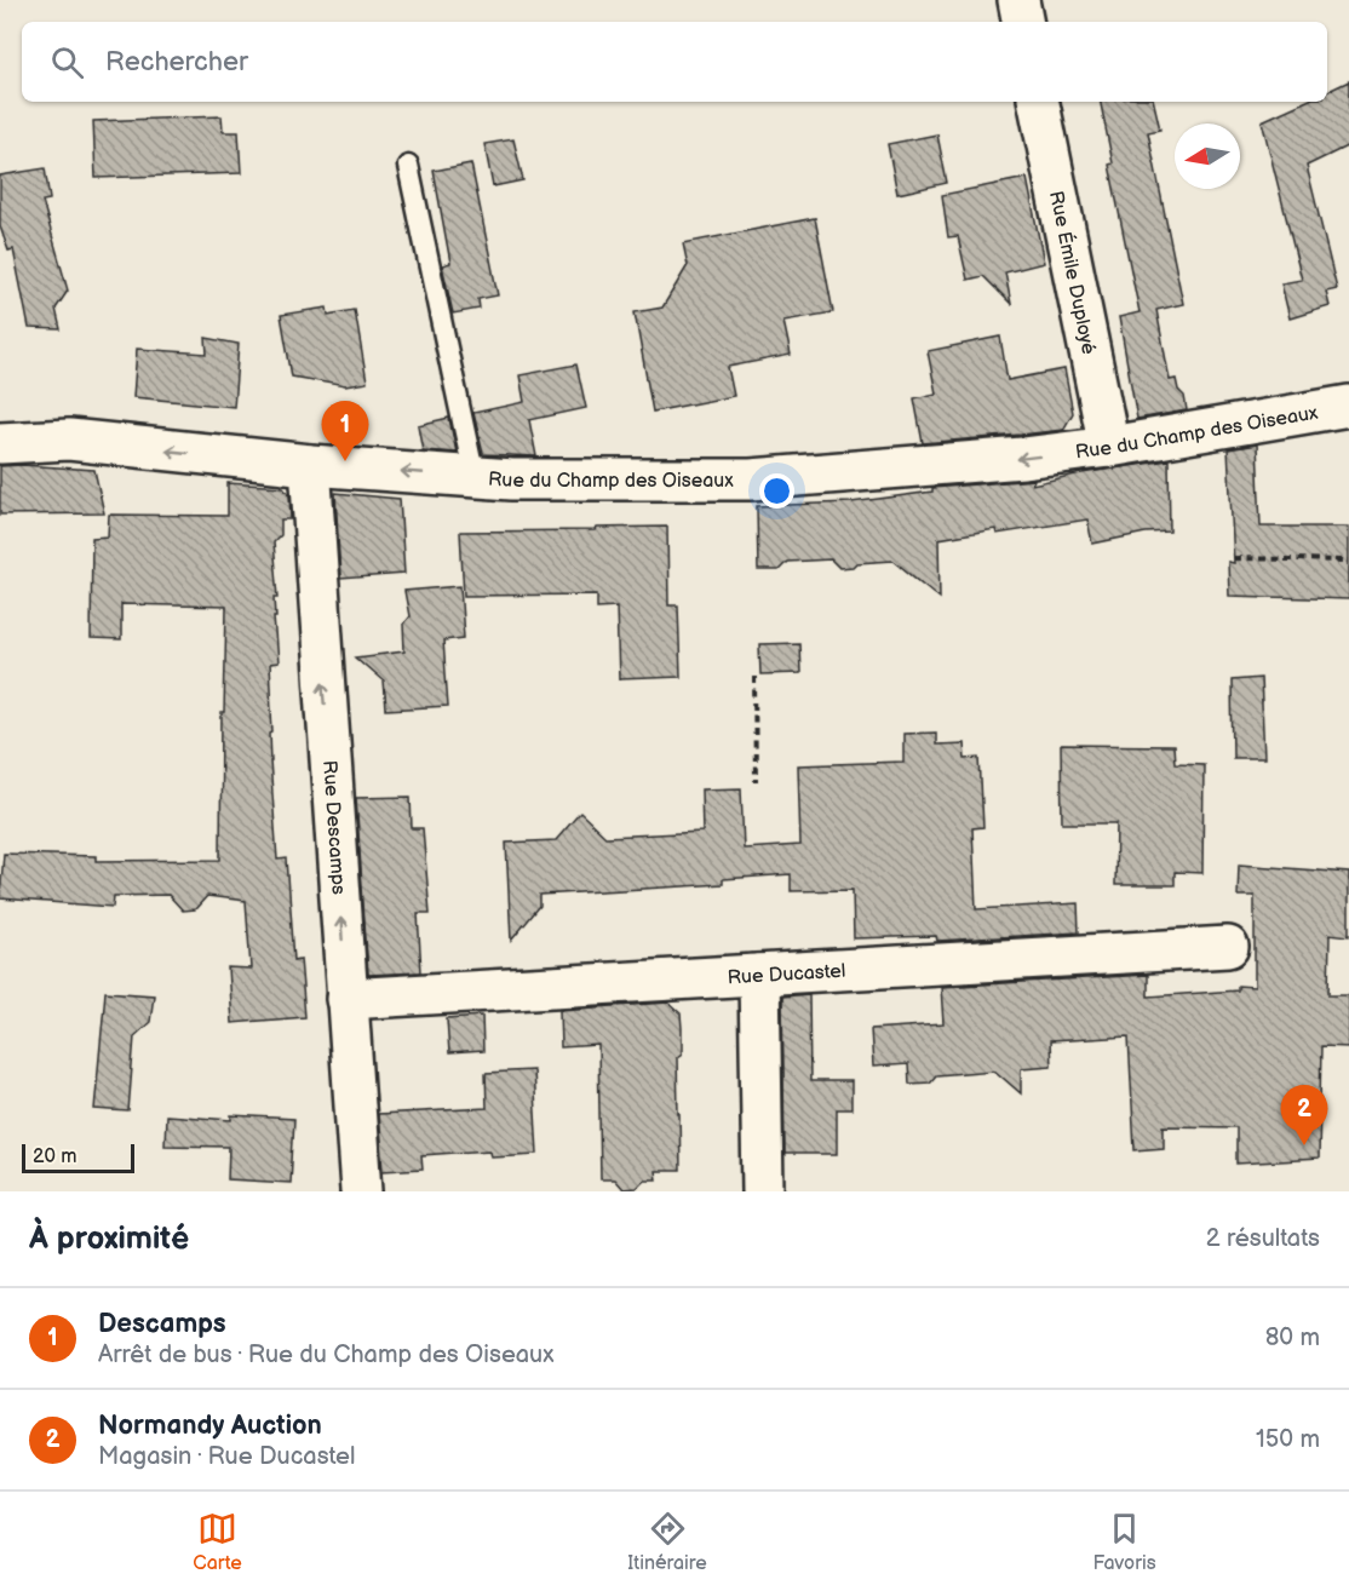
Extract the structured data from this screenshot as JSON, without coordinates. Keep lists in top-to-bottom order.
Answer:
{
  "streets": {
    "street": [
      "Rue Émile Duployé",
      "Rue du Champ des Oiseaux",
      "Rue Descamps",
      "Rue Ducastel"
    ]
  },
  "crossings": [
    ["Rue Émile Duployé", "Rue du Champ des Oiseaux"],
    ["Rue du Champ des Oiseaux", "Rue Descamps"],
    ["Rue Descamps", "Rue Ducastel"]
  ],
  "one_way": ["Rue du Champ des Oiseaux", "Rue Descamps"],
  "scale_bar": "20 m",
  "north": "left",
  "page": {
    "search": "Rechercher",
    "pins": ["1", "2"],
    "scale": "20 m",
    "heading": ["À proximité", "2 résultats"],
    "list": [
      {
        "mark": "1",
        "name": "Descamps",
        "note": "Arrêt de bus · Rue du Champ des Oiseaux",
        "value": "80 m"
      },
      {
        "mark": "2",
        "name": "Normandy Auction",
        "note": "Magasin · Rue Ducastel",
        "value": "150 m"
      }
    ],
    "nav": ["Carte", "Itinéraire", "Favoris"]
  }
}
